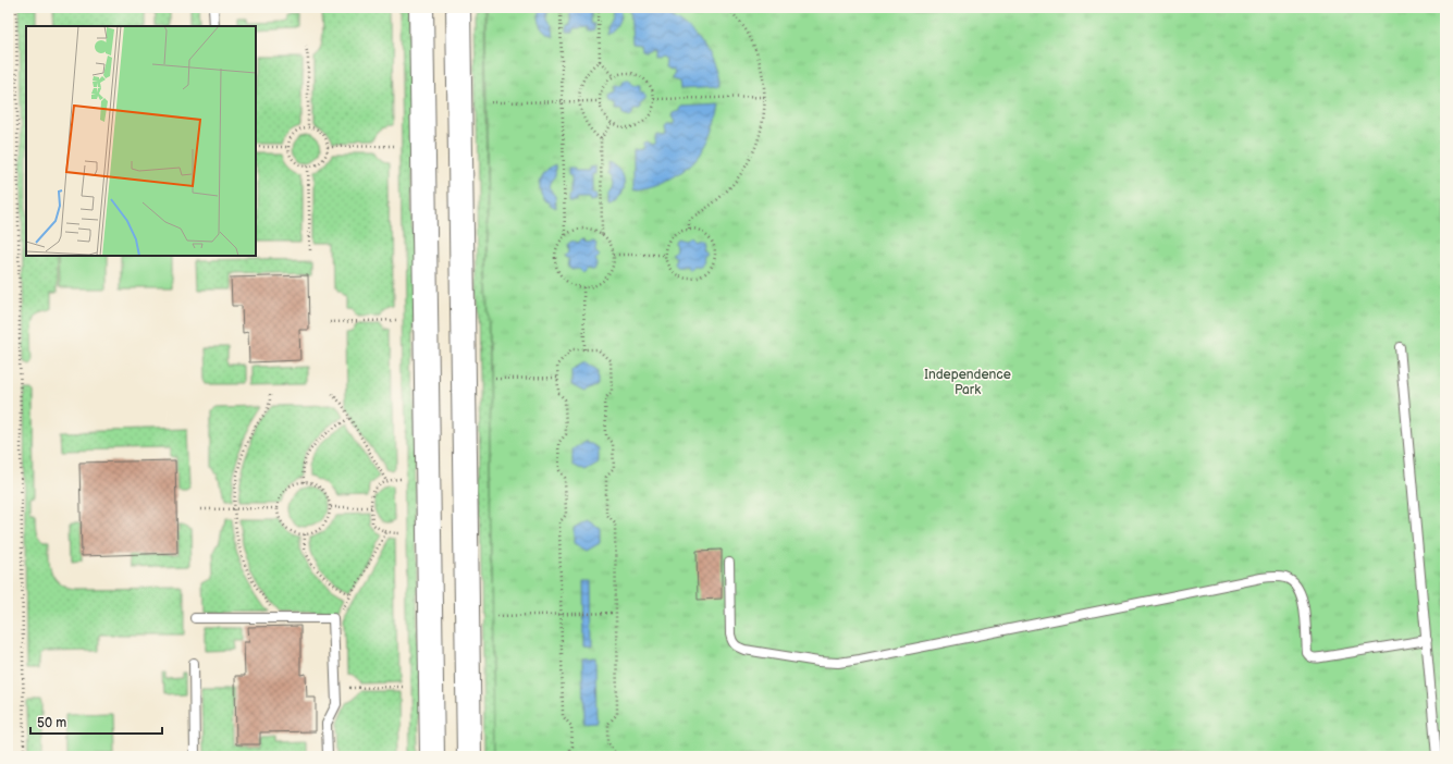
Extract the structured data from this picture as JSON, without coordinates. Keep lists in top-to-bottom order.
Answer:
{
  "parks": ["Independence Park"],
  "scale_bar": "50 m"
}
